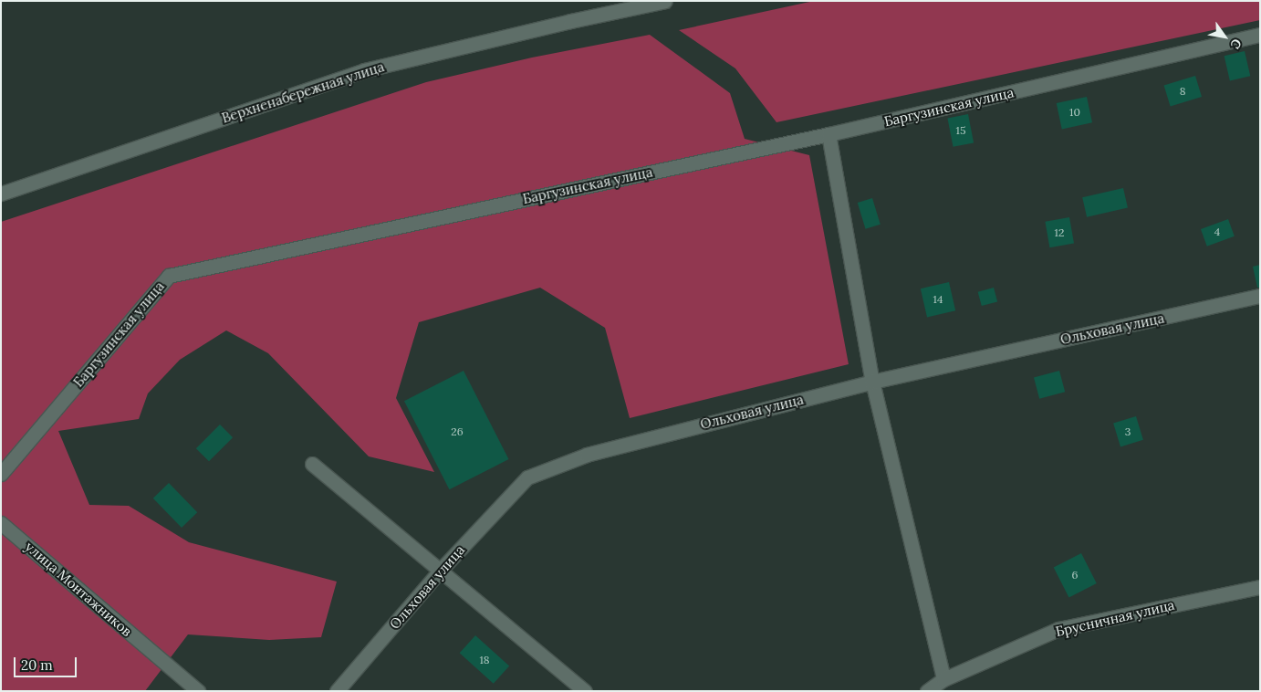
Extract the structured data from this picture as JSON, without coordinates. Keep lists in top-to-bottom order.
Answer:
{
  "streets": {
    "street": [
      "Верхненабережная улица",
      "Баргузинская улица",
      "Ольховая улица",
      "улица Монтажников",
      "Брусничная улица"
    ]
  },
  "house_numbers": [
    "8",
    "10",
    "15",
    "4",
    "12",
    "14",
    "26",
    "3",
    "6",
    "18"
  ],
  "scale_bar": "20 m",
  "north": "bottom right"
}
